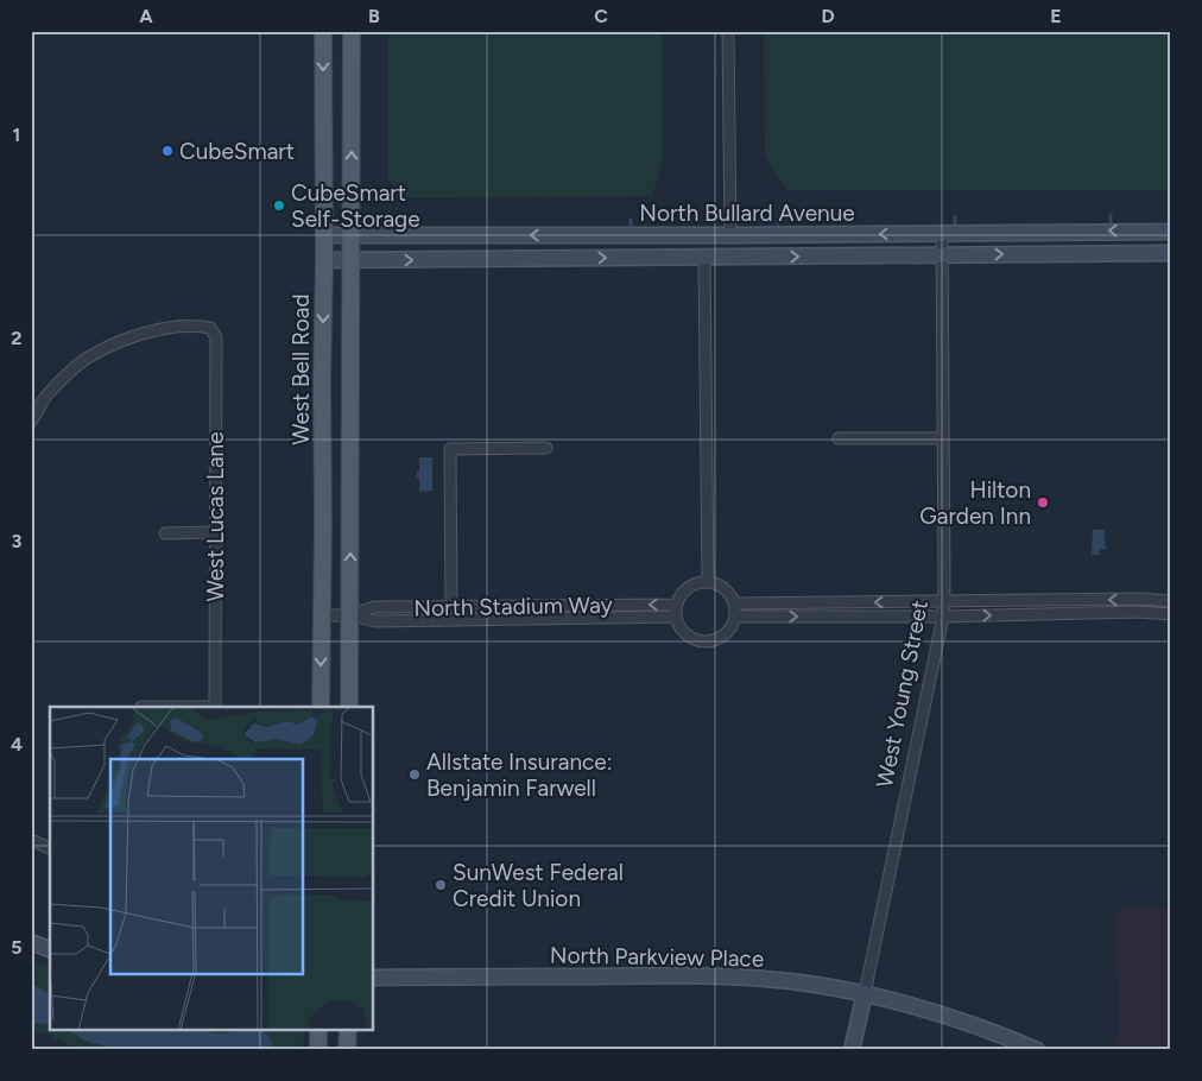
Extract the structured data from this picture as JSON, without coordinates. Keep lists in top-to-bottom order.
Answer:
{
  "streets": {
    "main road": [
      "North Bullard Avenue",
      "West Bell Road",
      "West Young Street",
      "North Parkview Place"
    ],
    "street": ["West Lucas Lane", "North Stadium Way"]
  },
  "crossings": [
    ["North Bullard Avenue", "West Bell Road"],
    ["North Bullard Avenue", "West Young Street"],
    ["West Bell Road", "North Stadium Way"],
    ["West Young Street", "North Parkview Place"]
  ],
  "places": [
    "CubeSmart",
    "CubeSmart Self-Storage",
    "Hilton Garden Inn",
    "Allstate Insurance: Benjamin Farwell",
    "SunWest Federal Credit Union"
  ],
  "grid": {
    "columns": [
      "A",
      "B",
      "C",
      "D",
      "E"
    ],
    "rows": [
      "1",
      "2",
      "3",
      "4",
      "5"
    ]
  }
}
